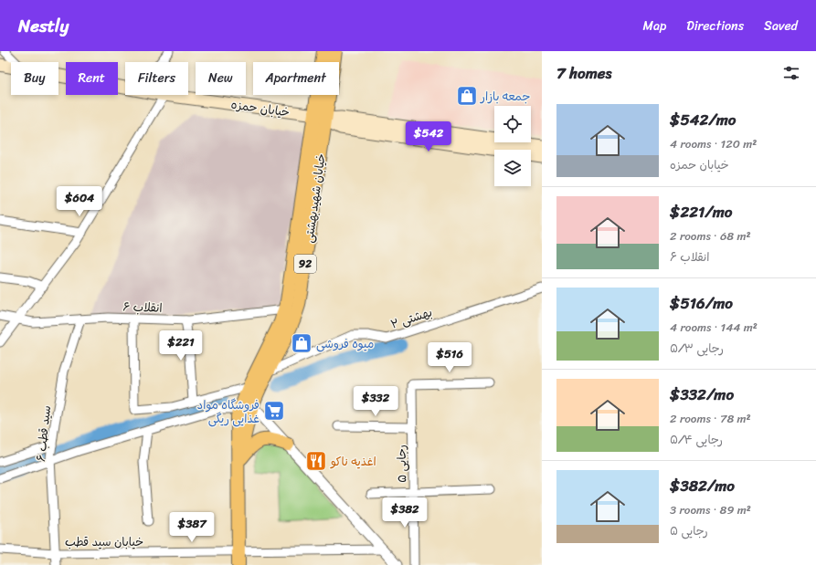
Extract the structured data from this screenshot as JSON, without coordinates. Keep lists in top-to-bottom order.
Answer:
{
  "streets": {
    "main road": ["خیابان حمزه", "خیابان شهیدبهشتی", "92"],
    "street": [
      "انقلاب ۶",
      "بهشتی ۲",
      "سید قطب ۶",
      "رجایی ۵",
      "خیابان سید قطب"
    ]
  },
  "crossings": [
    ["خیابان حمزه", "خیابان شهیدبهشتی"],
    ["خیابان شهیدبهشتی", "انقلاب ۶"],
    ["خیابان شهیدبهشتی", "بهشتی ۲"],
    ["خیابان شهیدبهشتی", "خیابان سید قطب"],
    ["انقلاب ۶", "سید قطب ۶"],
    ["سید قطب ۶", "خیابان سید قطب"]
  ],
  "places": {
    "shop": ["جمعه بازار", "میوه فروشی"],
    "supermarket": ["فروشگاه مواد غذایی ریگی"],
    "restaurant": ["اغذیه ناکو"]
  },
  "page": {
    "header": "Nestly",
    "nav": ["Map", "Directions", "Saved"],
    "heading": "7 homes",
    "chip": [
      "Buy",
      "Rent",
      "Filters",
      "New",
      "Apartment"
    ],
    "list": [
      {
        "name": "$542/mo",
        "note": "4 rooms · 120 m² · خیابان حمزه"
      },
      {
        "name": "$221/mo",
        "note": "2 rooms · 68 m² · انقلاب ۶"
      },
      {
        "name": "$516/mo",
        "note": "4 rooms · 144 m² · رجایی ۵/۳"
      },
      {
        "name": "$332/mo",
        "note": "2 rooms · 78 m² · رجایی ۵/۴"
      },
      {
        "name": "$382/mo",
        "note": "3 rooms · 89 m² · رجایی ۵"
      }
    ],
    "price": [
      "$542",
      "$604",
      "$221",
      "$516",
      "$332",
      "$382",
      "$387"
    ]
  }
}
